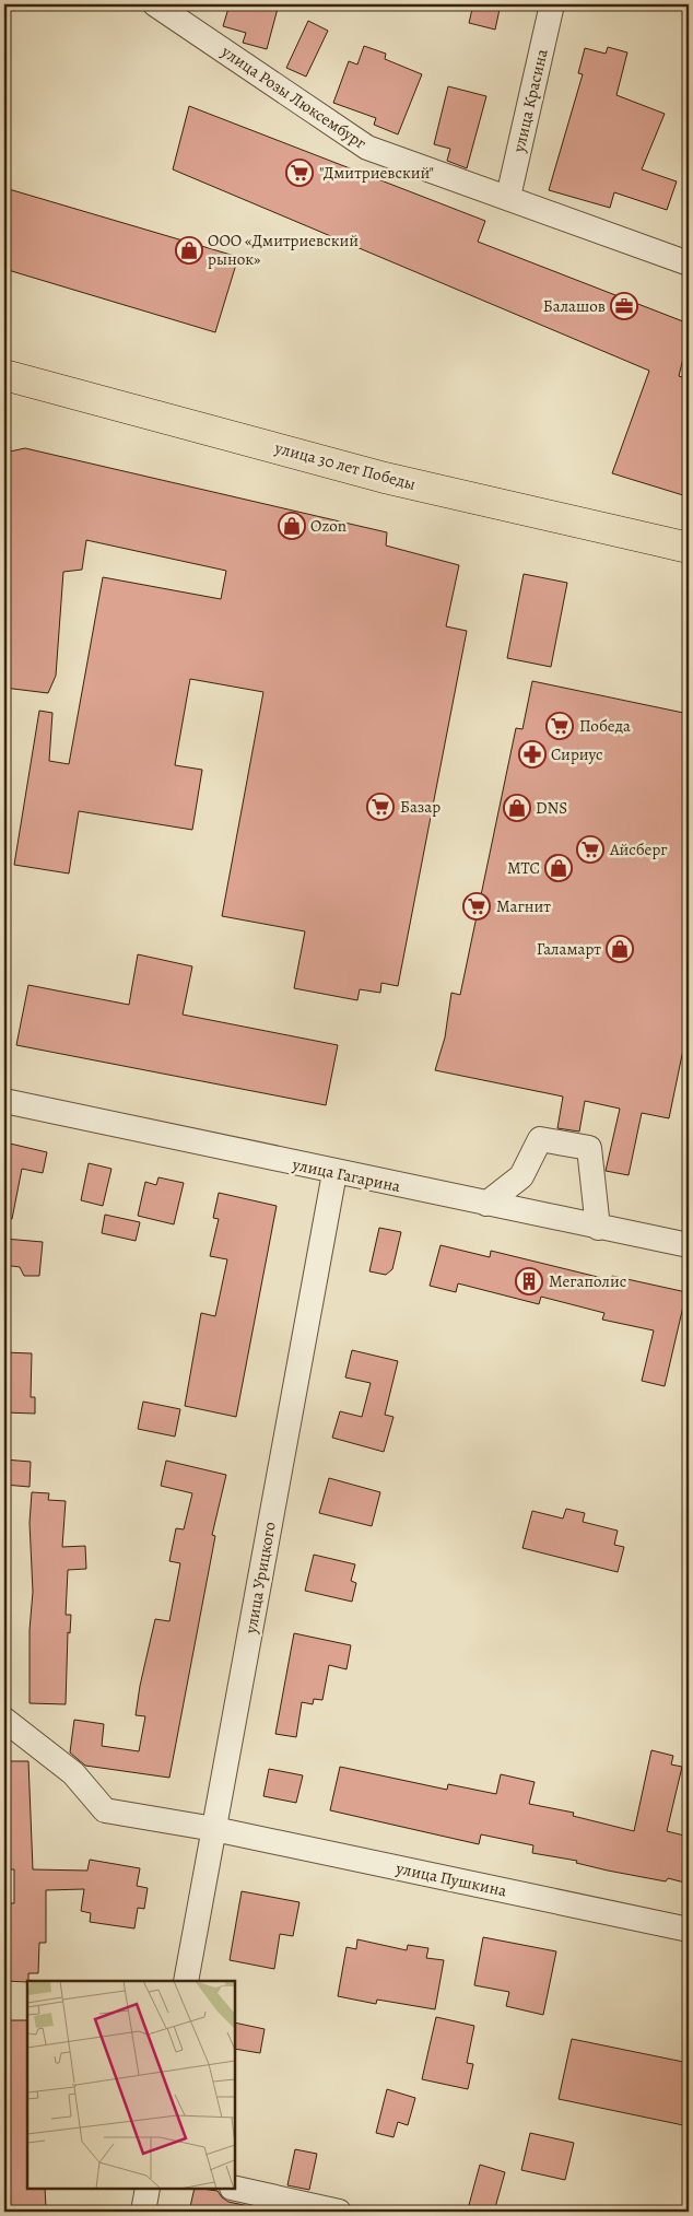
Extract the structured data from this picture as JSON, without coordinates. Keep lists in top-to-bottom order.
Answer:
{
  "streets": {
    "main road": ["улица 30 лет Победы"],
    "street": [
      "улица Розы Люксембург",
      "улица Красина",
      "улица Гагарина",
      "улица Урицкого",
      "улица Пушкина"
    ]
  },
  "crossings": [
    ["улица Розы Люксембург", "улица Красина"],
    ["улица Гагарина", "улица Урицкого"],
    ["улица Урицкого", "улица Пушкина"]
  ],
  "places": {
    "supermarket": [
      "\"Дмитриевский\"",
      "Победа",
      "Базар",
      "Айсберг",
      "Магнит"
    ],
    "shop": [
      "ООО «Дмитриевский рынок»",
      "Ozon",
      "DNS",
      "МТС",
      "Галамарт"
    ],
    "office": ["Балашов"],
    "pharmacy": ["Сириус"],
    "building": ["Мегаполис"]
  }
}
